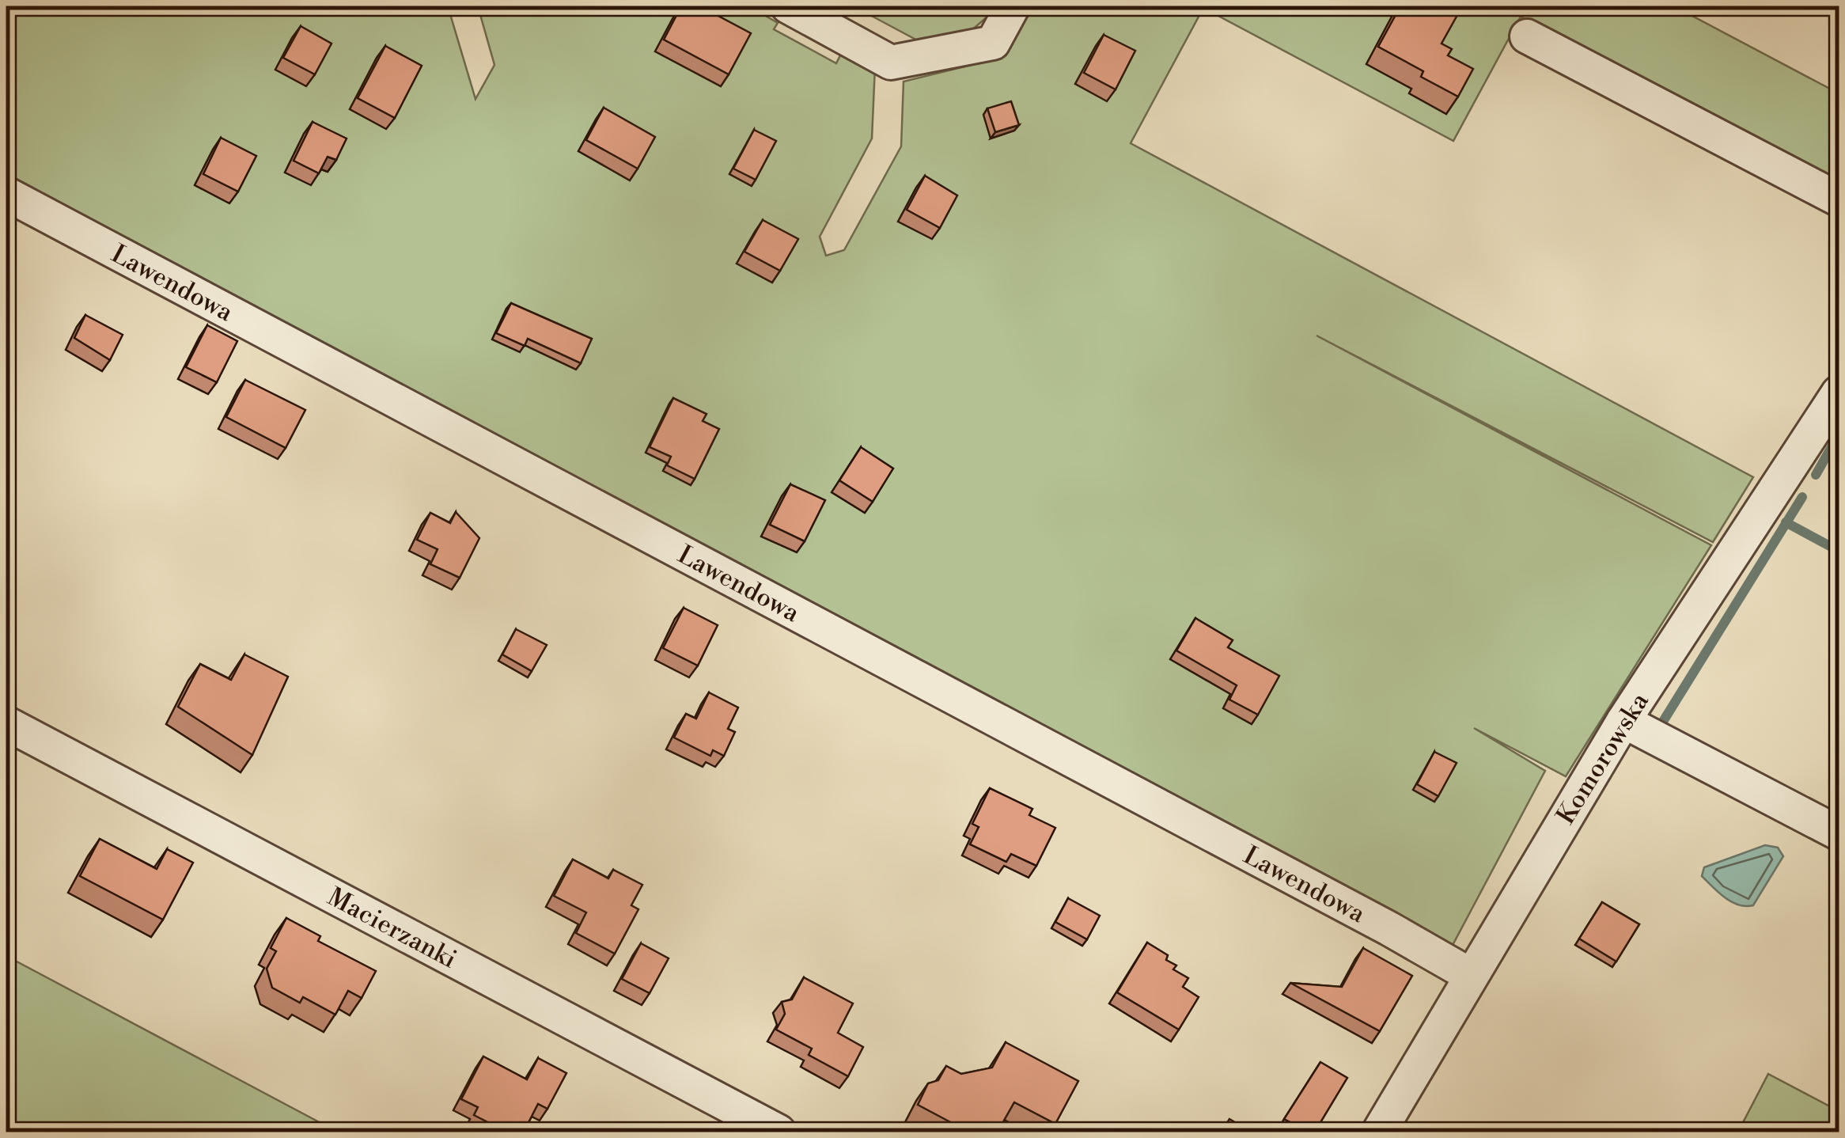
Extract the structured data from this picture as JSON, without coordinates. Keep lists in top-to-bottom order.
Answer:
{
  "streets": {
    "street": ["Lawendowa", "Komorowska", "Macierzanki"]
  },
  "crossings": [
    ["Lawendowa", "Komorowska"]
  ]
}
